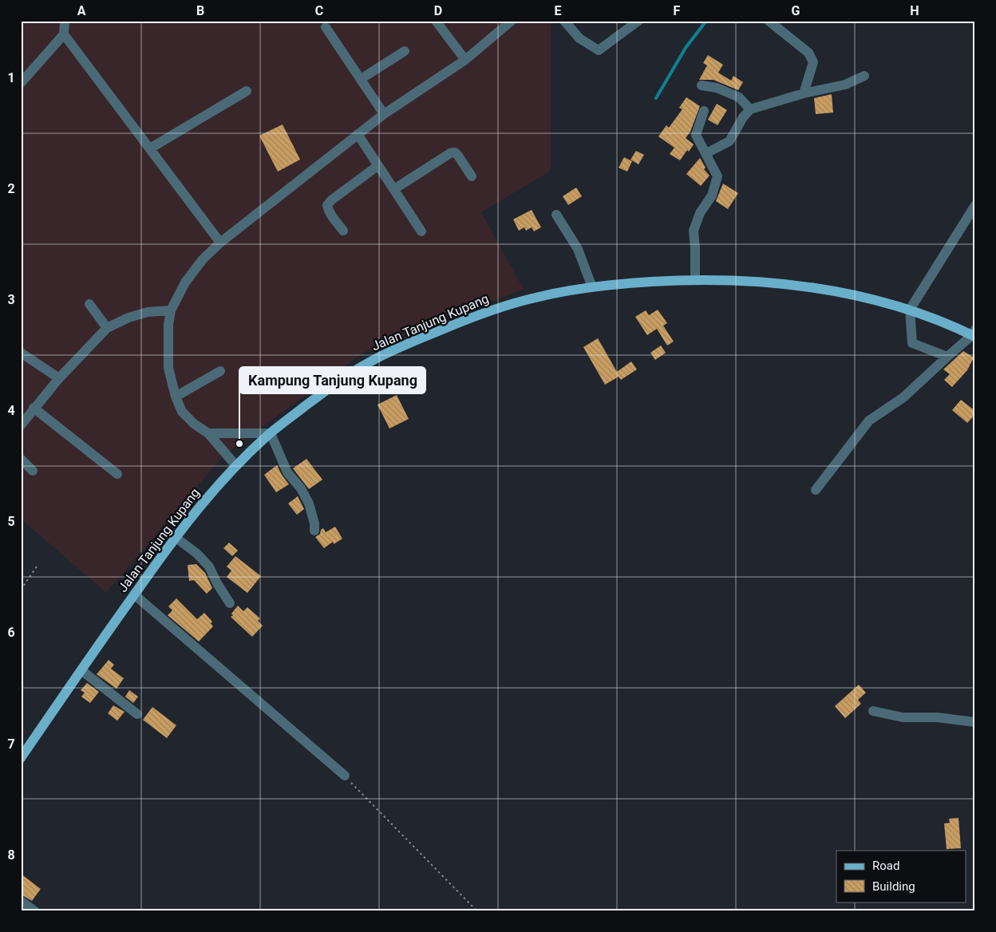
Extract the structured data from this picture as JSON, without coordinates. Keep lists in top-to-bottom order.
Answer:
{
  "streets": {
    "main road": ["Jalan Tanjung Kupang"]
  },
  "places": ["Kampung Tanjung Kupang"],
  "legend": ["Road", "Building"],
  "grid": {
    "columns": [
      "A",
      "B",
      "C",
      "D",
      "E",
      "F",
      "G",
      "H"
    ],
    "rows": [
      "1",
      "2",
      "3",
      "4",
      "5",
      "6",
      "7",
      "8"
    ]
  }
}
